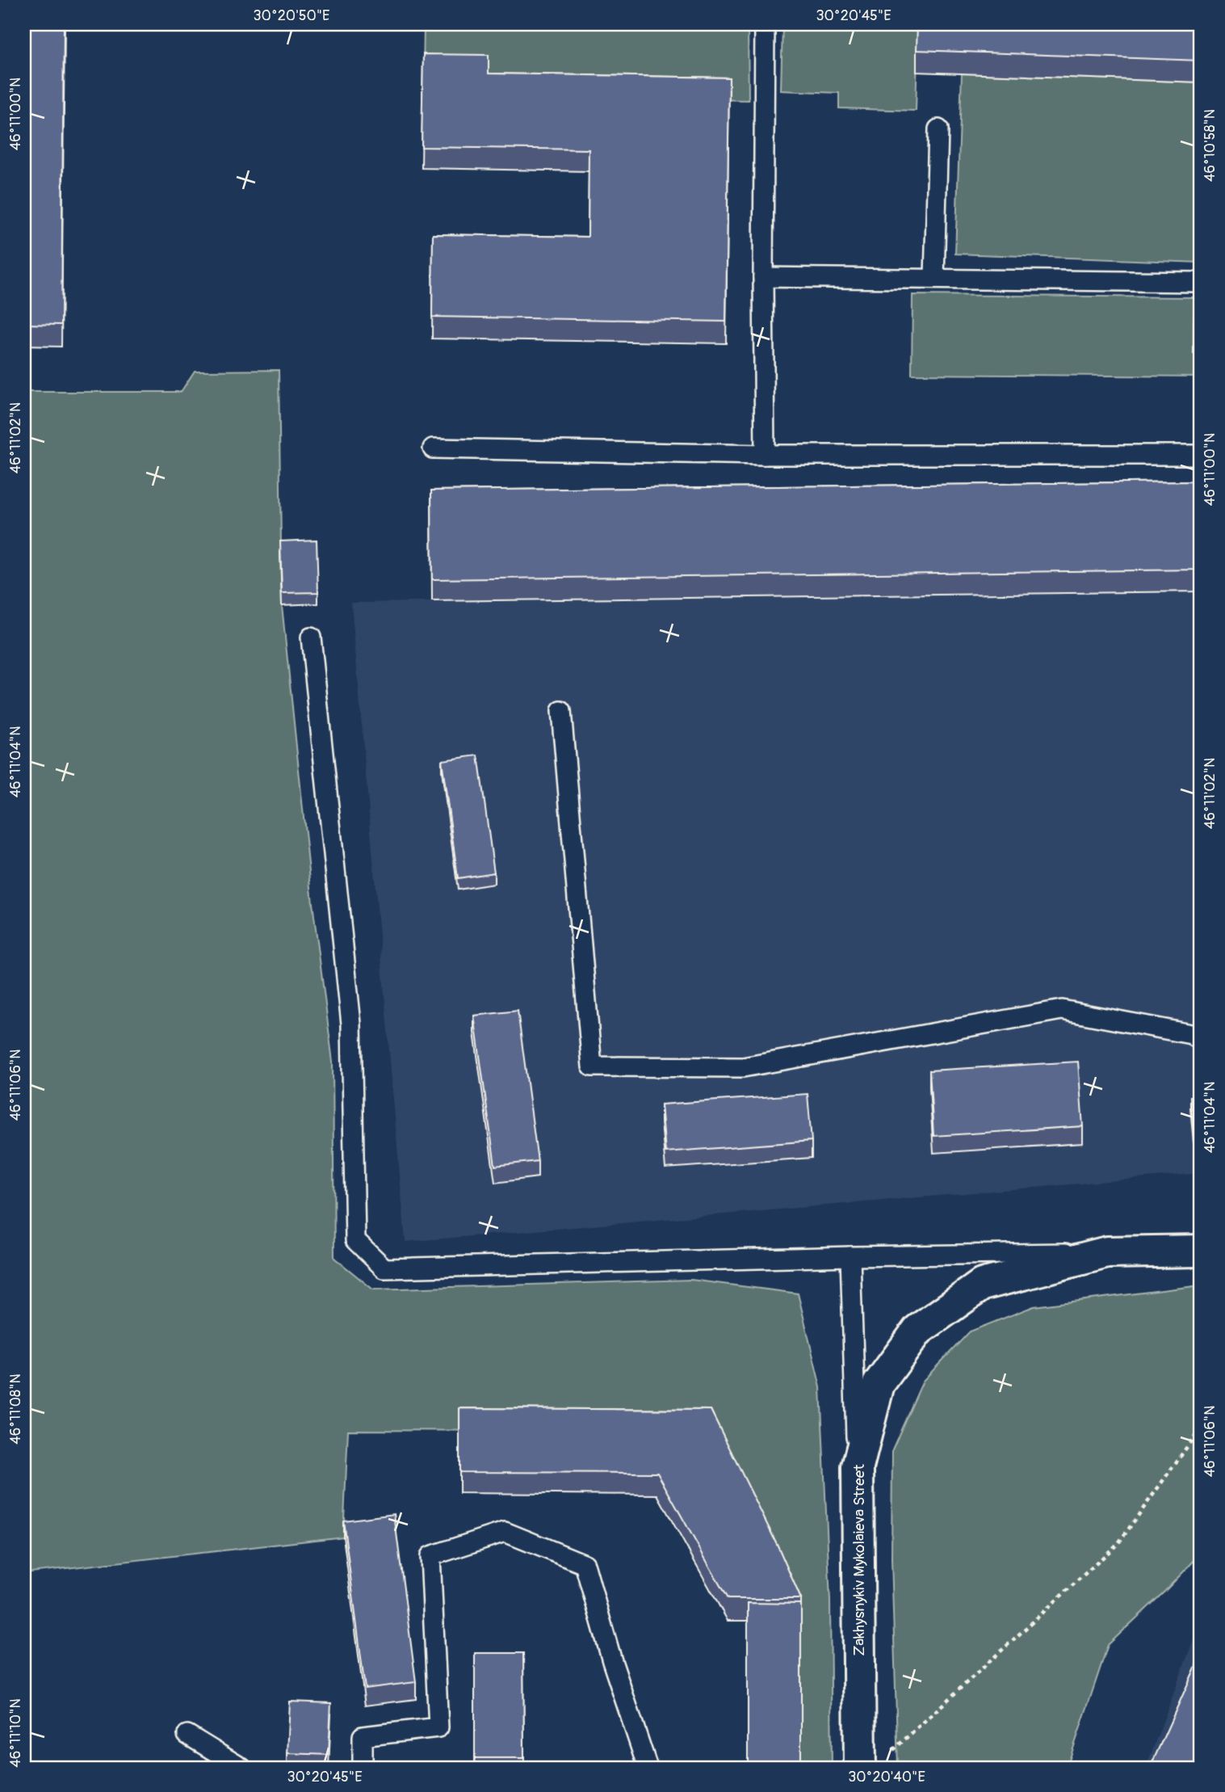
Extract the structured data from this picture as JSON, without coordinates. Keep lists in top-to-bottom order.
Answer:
{
  "streets": {
    "street": ["Zakhysnykiv Mykolaieva Street"]
  },
  "coordinates": [
    "30°20'50\"E",
    "30°20'45\"E",
    "46°11'00\"N",
    "46°10'58\"N",
    "46°11'02\"N",
    "46°11'04\"N",
    "46°11'06\"N",
    "46°11'08\"N",
    "46°11'10\"N",
    "30°20'40\"E"
  ]
}
